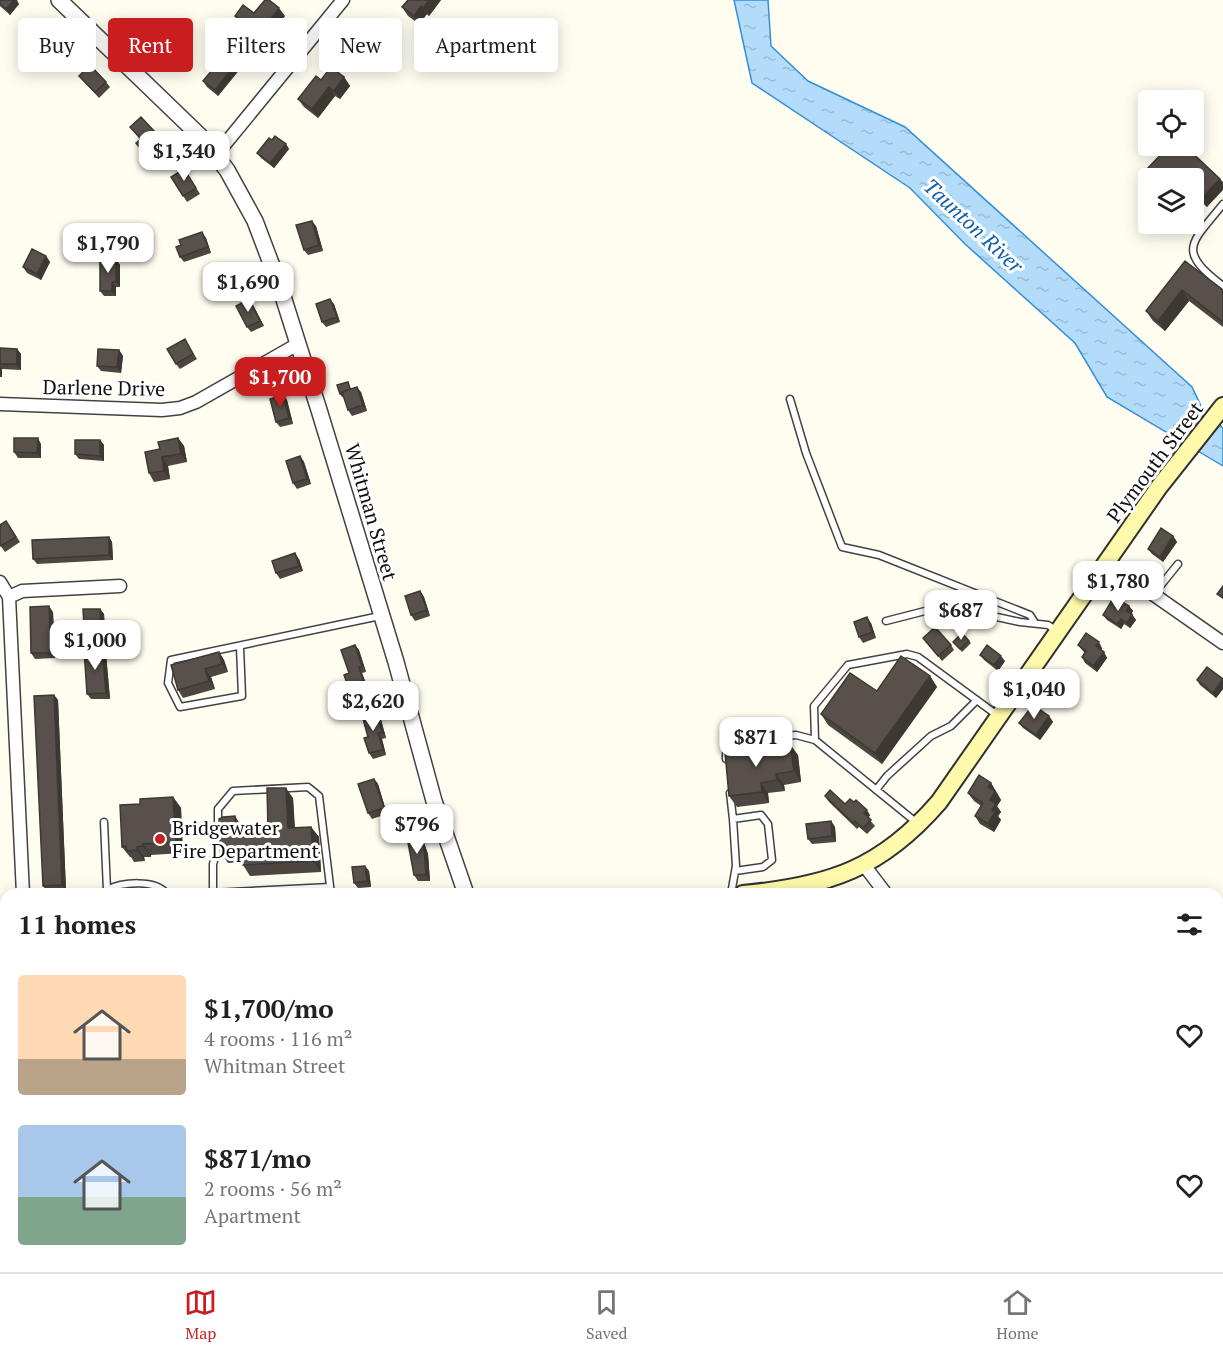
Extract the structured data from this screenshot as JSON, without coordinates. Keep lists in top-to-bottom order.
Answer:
{
  "streets": {
    "main road": ["Plymouth Street"],
    "street": ["Darlene Drive", "Whitman Street"]
  },
  "crossings": [
    ["Darlene Drive", "Whitman Street"]
  ],
  "water": ["Taunton River"],
  "places": ["Bridgewater Fire Department"],
  "page": {
    "chip": [
      "Buy",
      "Rent",
      "Filters",
      "New",
      "Apartment"
    ],
    "price": [
      "$1,340",
      "$1,790",
      "$1,690",
      "$1,700",
      "$1,780",
      "$687",
      "$1,000",
      "$1,040",
      "$2,620",
      "$871",
      "$796"
    ],
    "heading": "11 homes",
    "list": [
      {
        "name": "$1,700/mo",
        "note": "4 rooms · 116 m² · Whitman Street"
      },
      {
        "name": "$871/mo",
        "note": "2 rooms · 56 m² · Apartment"
      }
    ],
    "tabs": ["Map", "Saved", "Home"]
  }
}
